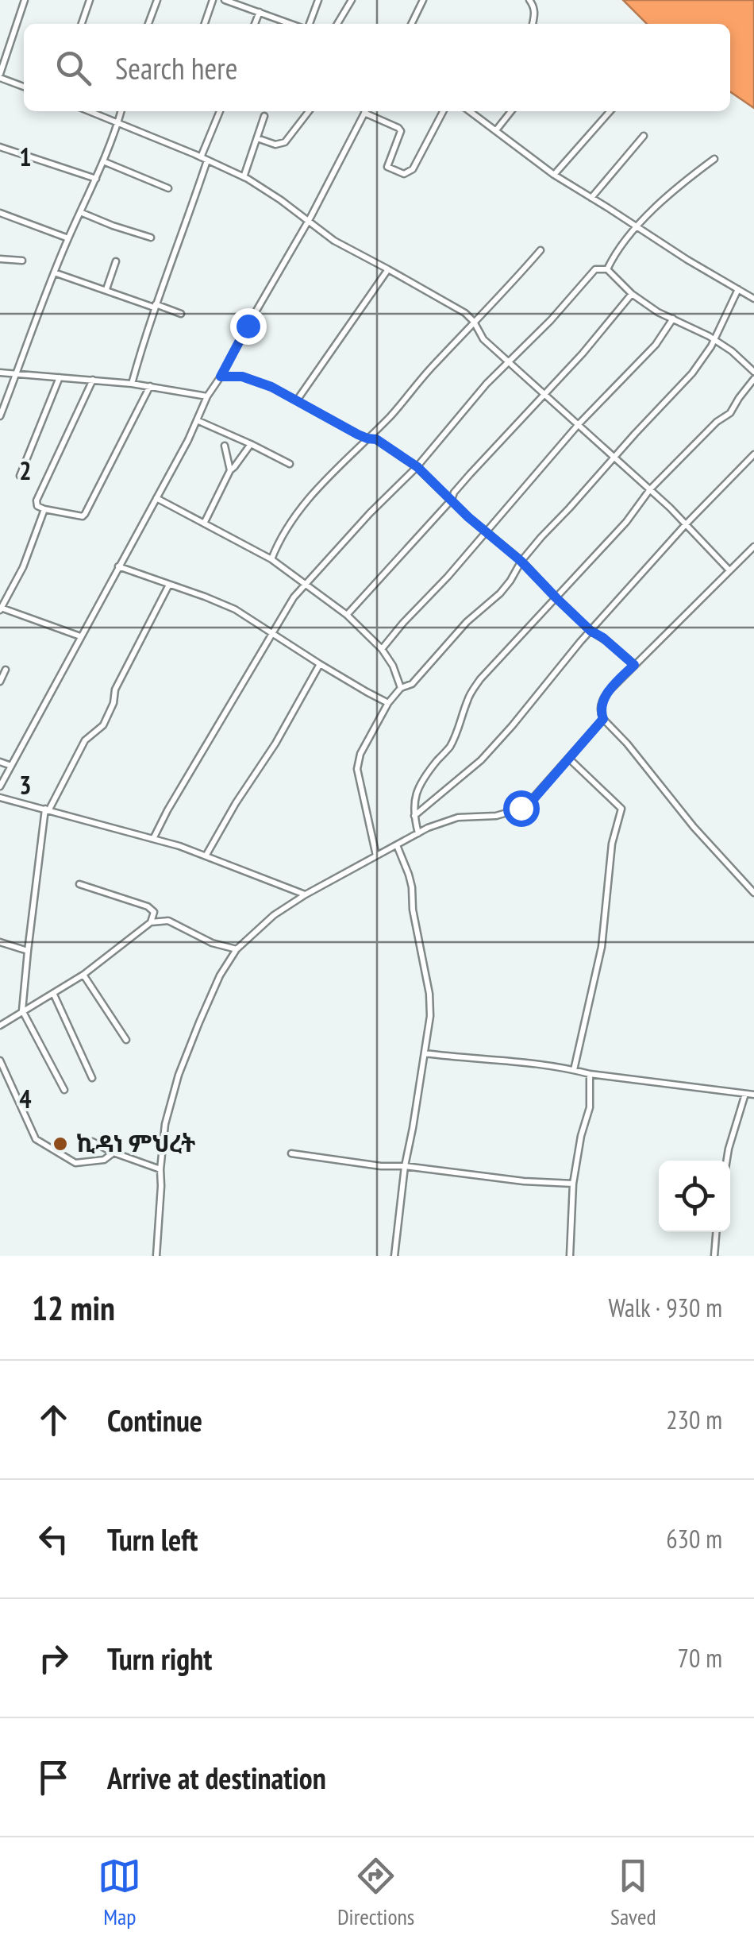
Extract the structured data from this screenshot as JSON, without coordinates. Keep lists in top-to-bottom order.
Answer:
{
  "places": ["ኪዳነ ምህረት"],
  "page": {
    "search": "Search here",
    "heading": ["12 min", "Walk · 930 m"],
    "list": [
      ["Continue", "230 m"],
      ["Turn left", "630 m"],
      ["Turn right", "70 m"],
      "Arrive at destination"
    ],
    "nav": ["Map", "Directions", "Saved"]
  },
  "grid": {
    "rows": [
      "1",
      "2",
      "3",
      "4"
    ]
  }
}
